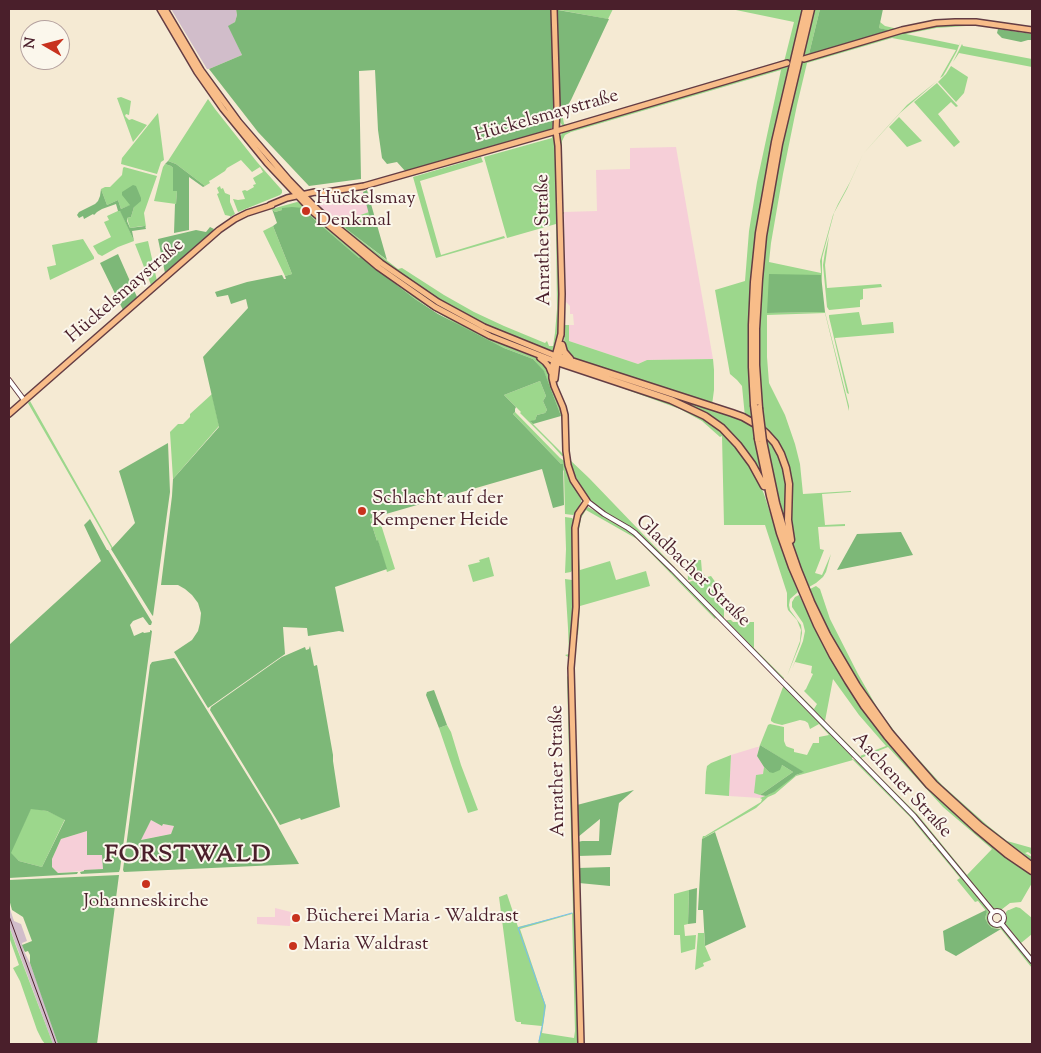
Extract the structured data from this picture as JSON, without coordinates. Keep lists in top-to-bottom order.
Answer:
{
  "streets": {
    "main road": ["Hückelsmaystraße", "Anrather Straße", "Gladbacher Straße"],
    "street": ["Aachener Straße"]
  },
  "crossings": [
    ["Hückelsmaystraße", "Anrather Straße"],
    ["Anrather Straße", "Gladbacher Straße"],
    ["Gladbacher Straße", "Aachener Straße"]
  ],
  "districts": ["FORSTWALD"],
  "places": [
    "Hückelsmay Denkmal",
    "Schlacht auf der Kempener Heide",
    "Johanneskirche",
    "Bücherei Maria - Waldrast",
    "Maria Waldrast"
  ],
  "north": "left"
}
